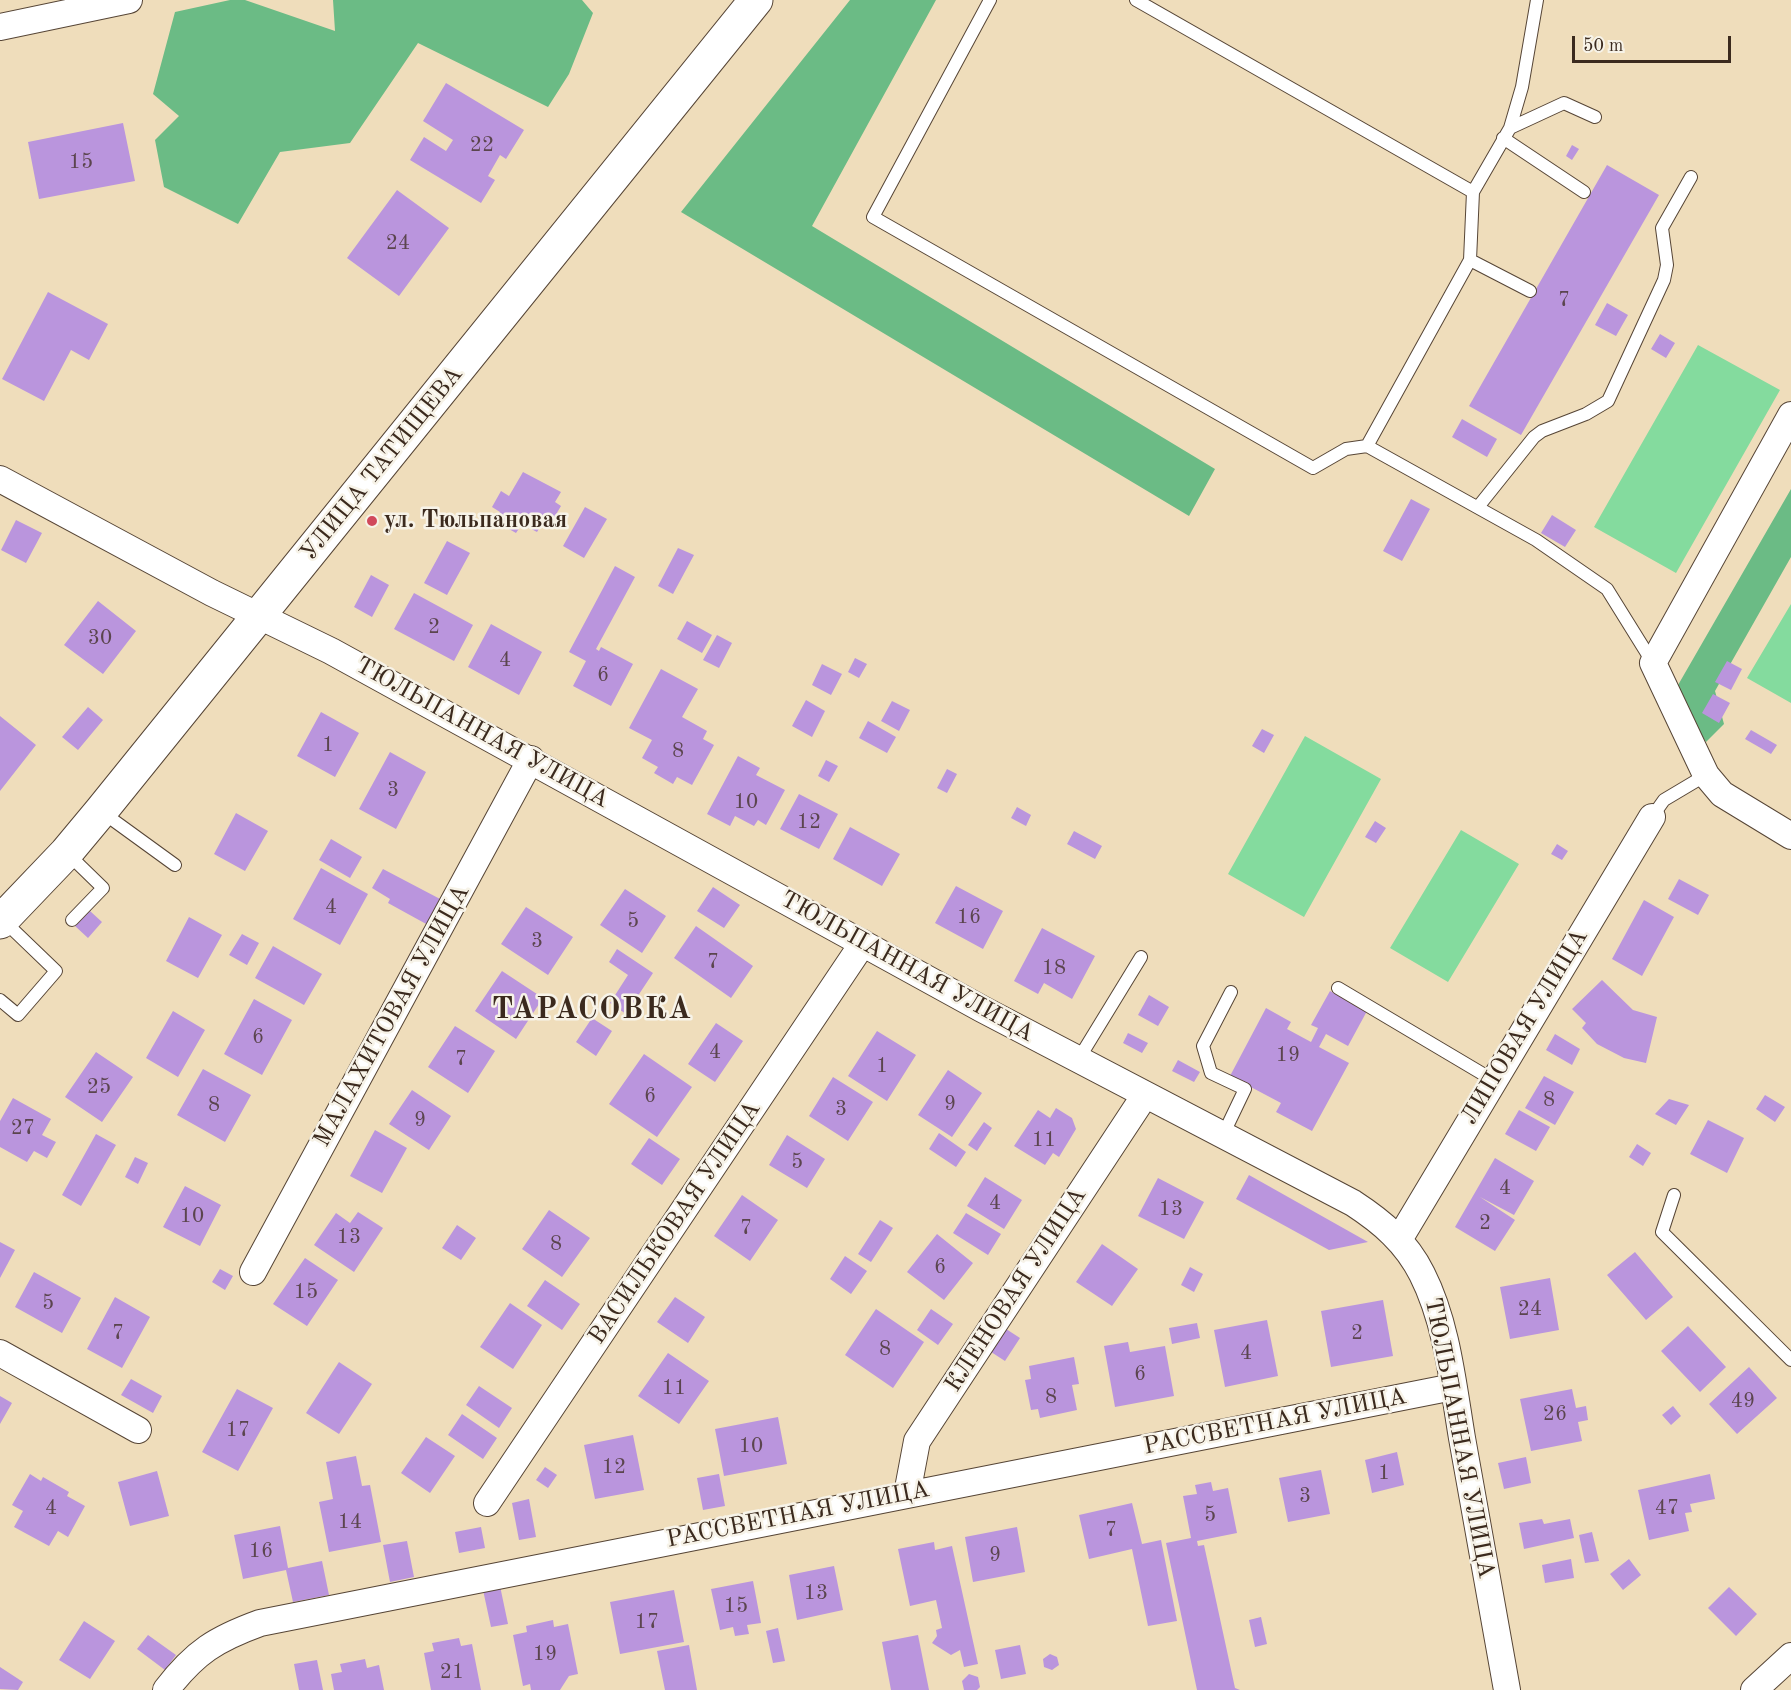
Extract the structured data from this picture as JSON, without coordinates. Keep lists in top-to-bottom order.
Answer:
{
  "streets": {
    "street": [
      "УЛИЦА ТАТИЩЕВА",
      "ТЮЛЬПАННАЯ УЛИЦА",
      "МАЛАХИТОВАЯ УЛИЦА",
      "ЛИПОВАЯ УЛИЦА",
      "ВАСИЛЬКОВАЯ УЛИЦА",
      "КЛЕНОВАЯ УЛИЦА",
      "РАССВЕТНАЯ УЛИЦА"
    ]
  },
  "crossings": [
    ["УЛИЦА ТАТИЩЕВА", "ТЮЛЬПАННАЯ УЛИЦА"],
    ["ТЮЛЬПАННАЯ УЛИЦА", "МАЛАХИТОВАЯ УЛИЦА"],
    ["ТЮЛЬПАННАЯ УЛИЦА", "ЛИПОВАЯ УЛИЦА"],
    ["ТЮЛЬПАННАЯ УЛИЦА", "ВАСИЛЬКОВАЯ УЛИЦА"],
    ["ТЮЛЬПАННАЯ УЛИЦА", "КЛЕНОВАЯ УЛИЦА"],
    ["ТЮЛЬПАННАЯ УЛИЦА", "РАССВЕТНАЯ УЛИЦА"],
    ["КЛЕНОВАЯ УЛИЦА", "РАССВЕТНАЯ УЛИЦА"]
  ],
  "districts": ["ТАРАСОВКА"],
  "places": ["ул. Тюльпановая"],
  "house_numbers": [
    "22",
    "15",
    "24",
    "7",
    "2",
    "30",
    "4",
    "6",
    "1",
    "8",
    "3",
    "10",
    "12",
    "4",
    "16",
    "5",
    "3",
    "7",
    "18",
    "6",
    "4",
    "19",
    "7",
    "1",
    "25",
    "6",
    "8",
    "9",
    "8",
    "3",
    "9",
    "27",
    "11",
    "5",
    "4",
    "4",
    "13",
    "10",
    "2",
    "7",
    "13",
    "8",
    "6",
    "15",
    "5",
    "24",
    "7",
    "2",
    "8",
    "4",
    "6",
    "11",
    "8",
    "49",
    "26",
    "17",
    "10",
    "12",
    "1",
    "3",
    "4",
    "47",
    "5",
    "14",
    "7",
    "16",
    "9",
    "13",
    "15",
    "17",
    "19",
    "21"
  ],
  "scale_bar": "50 m"
}
